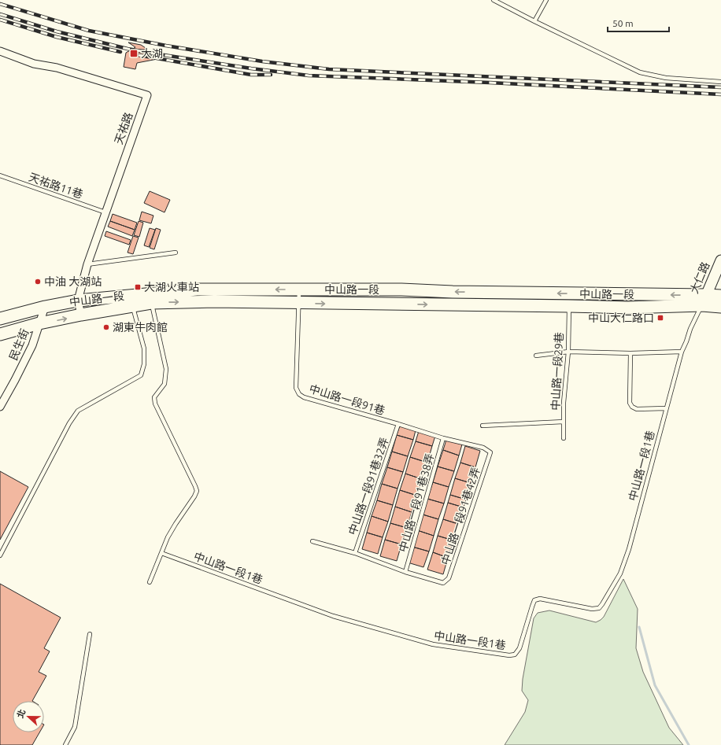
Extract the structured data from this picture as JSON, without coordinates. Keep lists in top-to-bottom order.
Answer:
{
  "streets": {
    "main road": ["中山路一段"],
    "street": ["天祐路", "大仁路", "民生街"],
    "lane": [
      "天祐路11巷",
      "中山路一段29巷",
      "中山路一段91巷",
      "中山路一段1巷",
      "中山路一段91巷32弄",
      "中山路一段91巷38弄",
      "中山路一段91巷42弄"
    ]
  },
  "crossings": [
    ["天祐路", "天祐路11巷"],
    ["天祐路", "中山路一段"],
    ["大仁路", "中山路一段"],
    ["大仁路", "中山路一段1巷"],
    ["中山路一段", "民生街"],
    ["中山路一段", "中山路一段29巷"],
    ["中山路一段", "中山路一段91巷"],
    ["中山路一段", "中山路一段1巷"],
    ["中山路一段91巷", "中山路一段91巷32弄"],
    ["中山路一段91巷", "中山路一段91巷38弄"],
    ["中山路一段91巷", "中山路一段91巷42弄"],
    ["中山路一段91巷38弄", "中山路一段91巷42弄"]
  ],
  "places": {
    "transit": ["大湖", "大湖火車站", "中山大仁路口"],
    "other": ["中油 大湖站", "湖東牛肉館"]
  },
  "scale_bar": "50 m",
  "north": "left"
}
